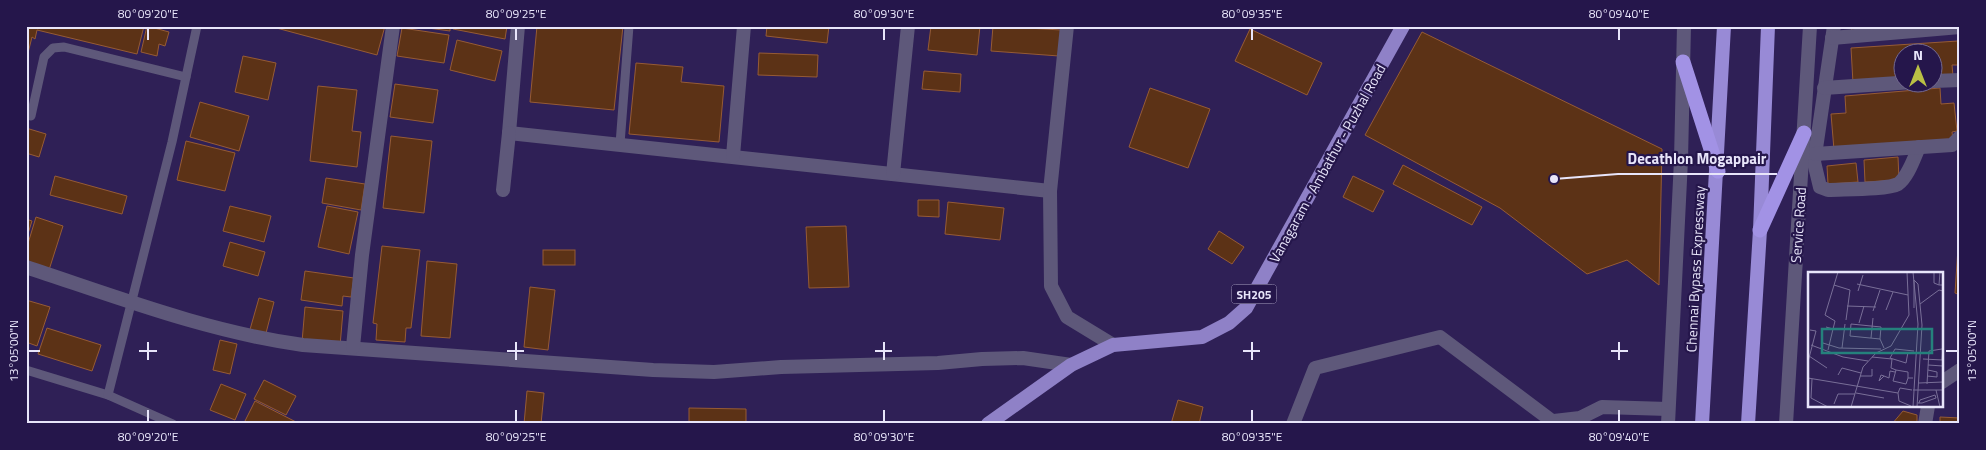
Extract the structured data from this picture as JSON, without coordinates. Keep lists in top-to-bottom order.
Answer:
{
  "streets": {
    "highway": ["Chennai Bypass Expressway"],
    "main road": ["Vanagaram - Ambathur - Puzhal Road", "SH205"],
    "street": ["Service Road"]
  },
  "places": ["Decathlon Mogappair"],
  "north": "top",
  "coordinates": [
    "80°09'20\"E",
    "80°09'25\"E",
    "80°09'30\"E",
    "80°09'35\"E",
    "80°09'40\"E",
    "13°05'00\"N"
  ]
}
